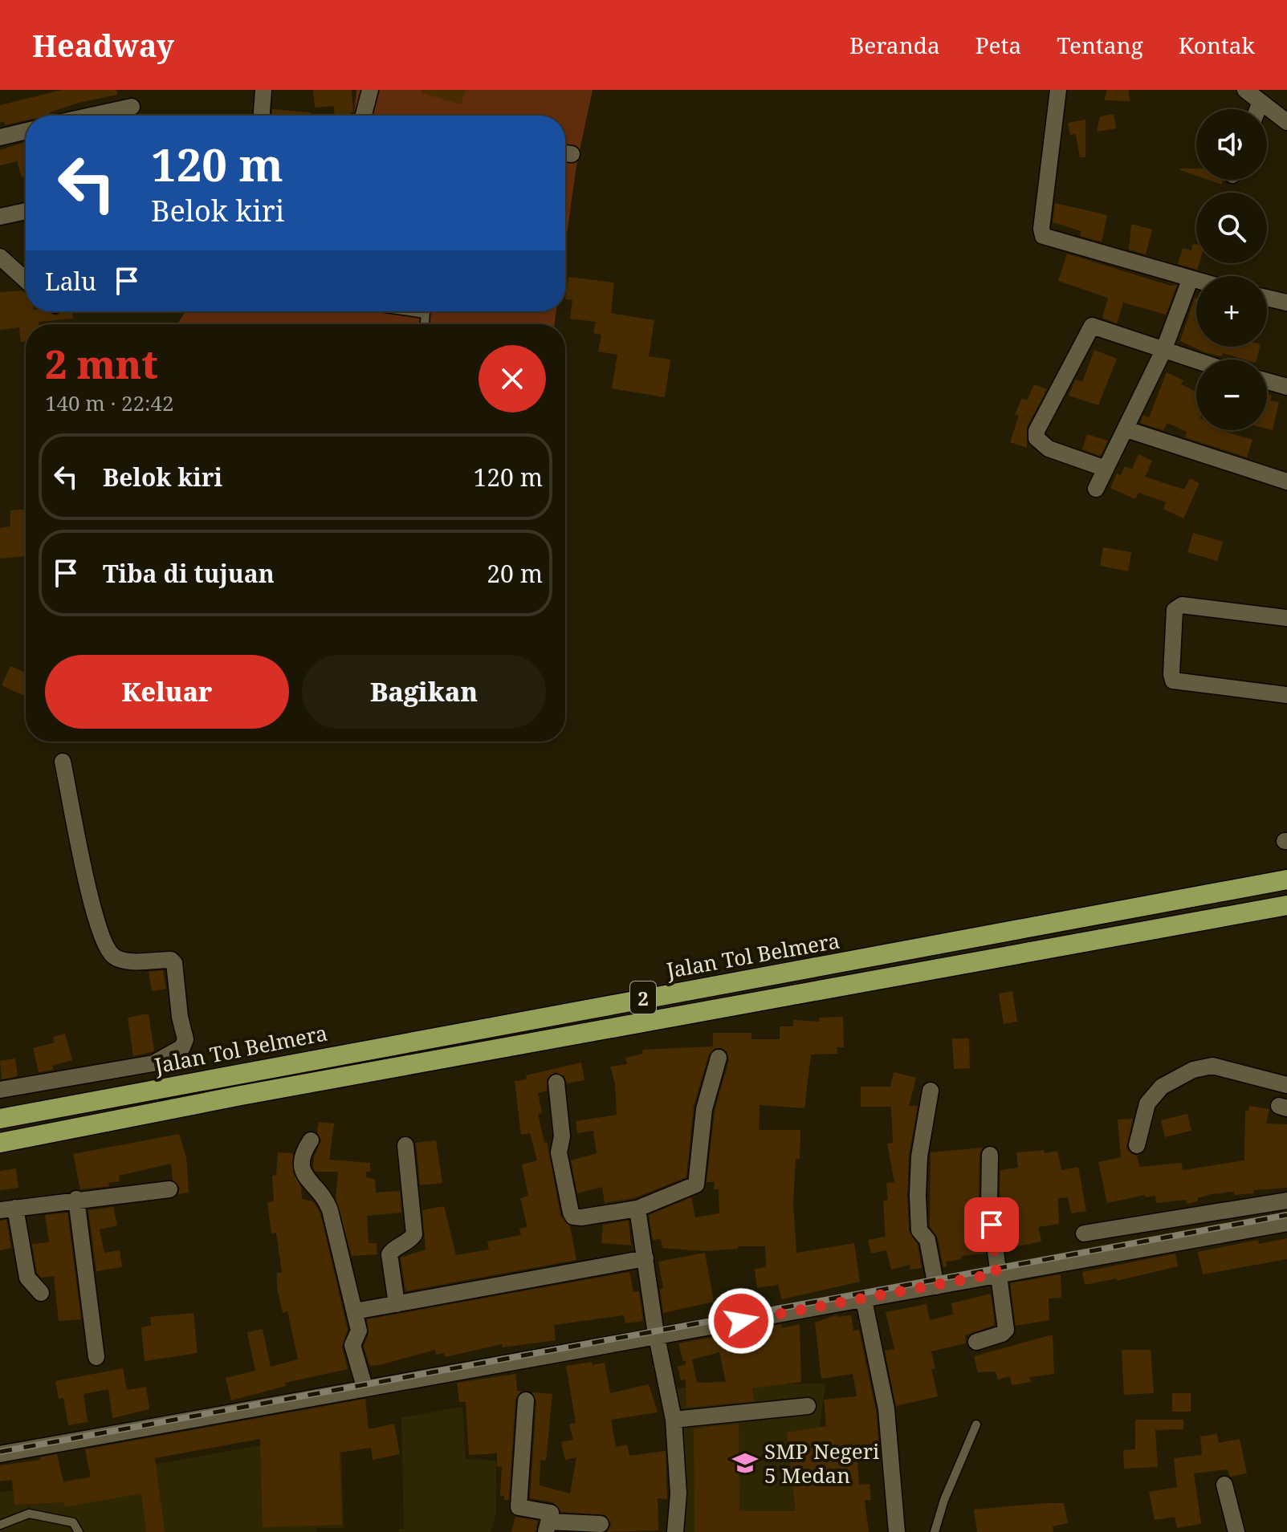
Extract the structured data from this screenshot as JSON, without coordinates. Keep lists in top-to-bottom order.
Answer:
{
  "streets": {
    "highway": ["Jalan Tol Belmera", "2"]
  },
  "places": {
    "school or university": ["SMP Negeri 5 Medan"]
  },
  "page": {
    "header": "Headway",
    "nav": [
      "Beranda",
      "Peta",
      "Tentang",
      "Kontak"
    ],
    "map_buttons": ["+", "−"],
    "turn": ["120 m", "Belok kiri"],
    "then": "Lalu",
    "heading": ["2 mnt", "140 m · 22:42"],
    "list": [
      {
        "name": "Belok kiri",
        "value": "120 m"
      },
      {
        "name": "Tiba di tujuan",
        "value": "20 m"
      }
    ],
    "buttons": ["Keluar", "Bagikan"]
  }
}
